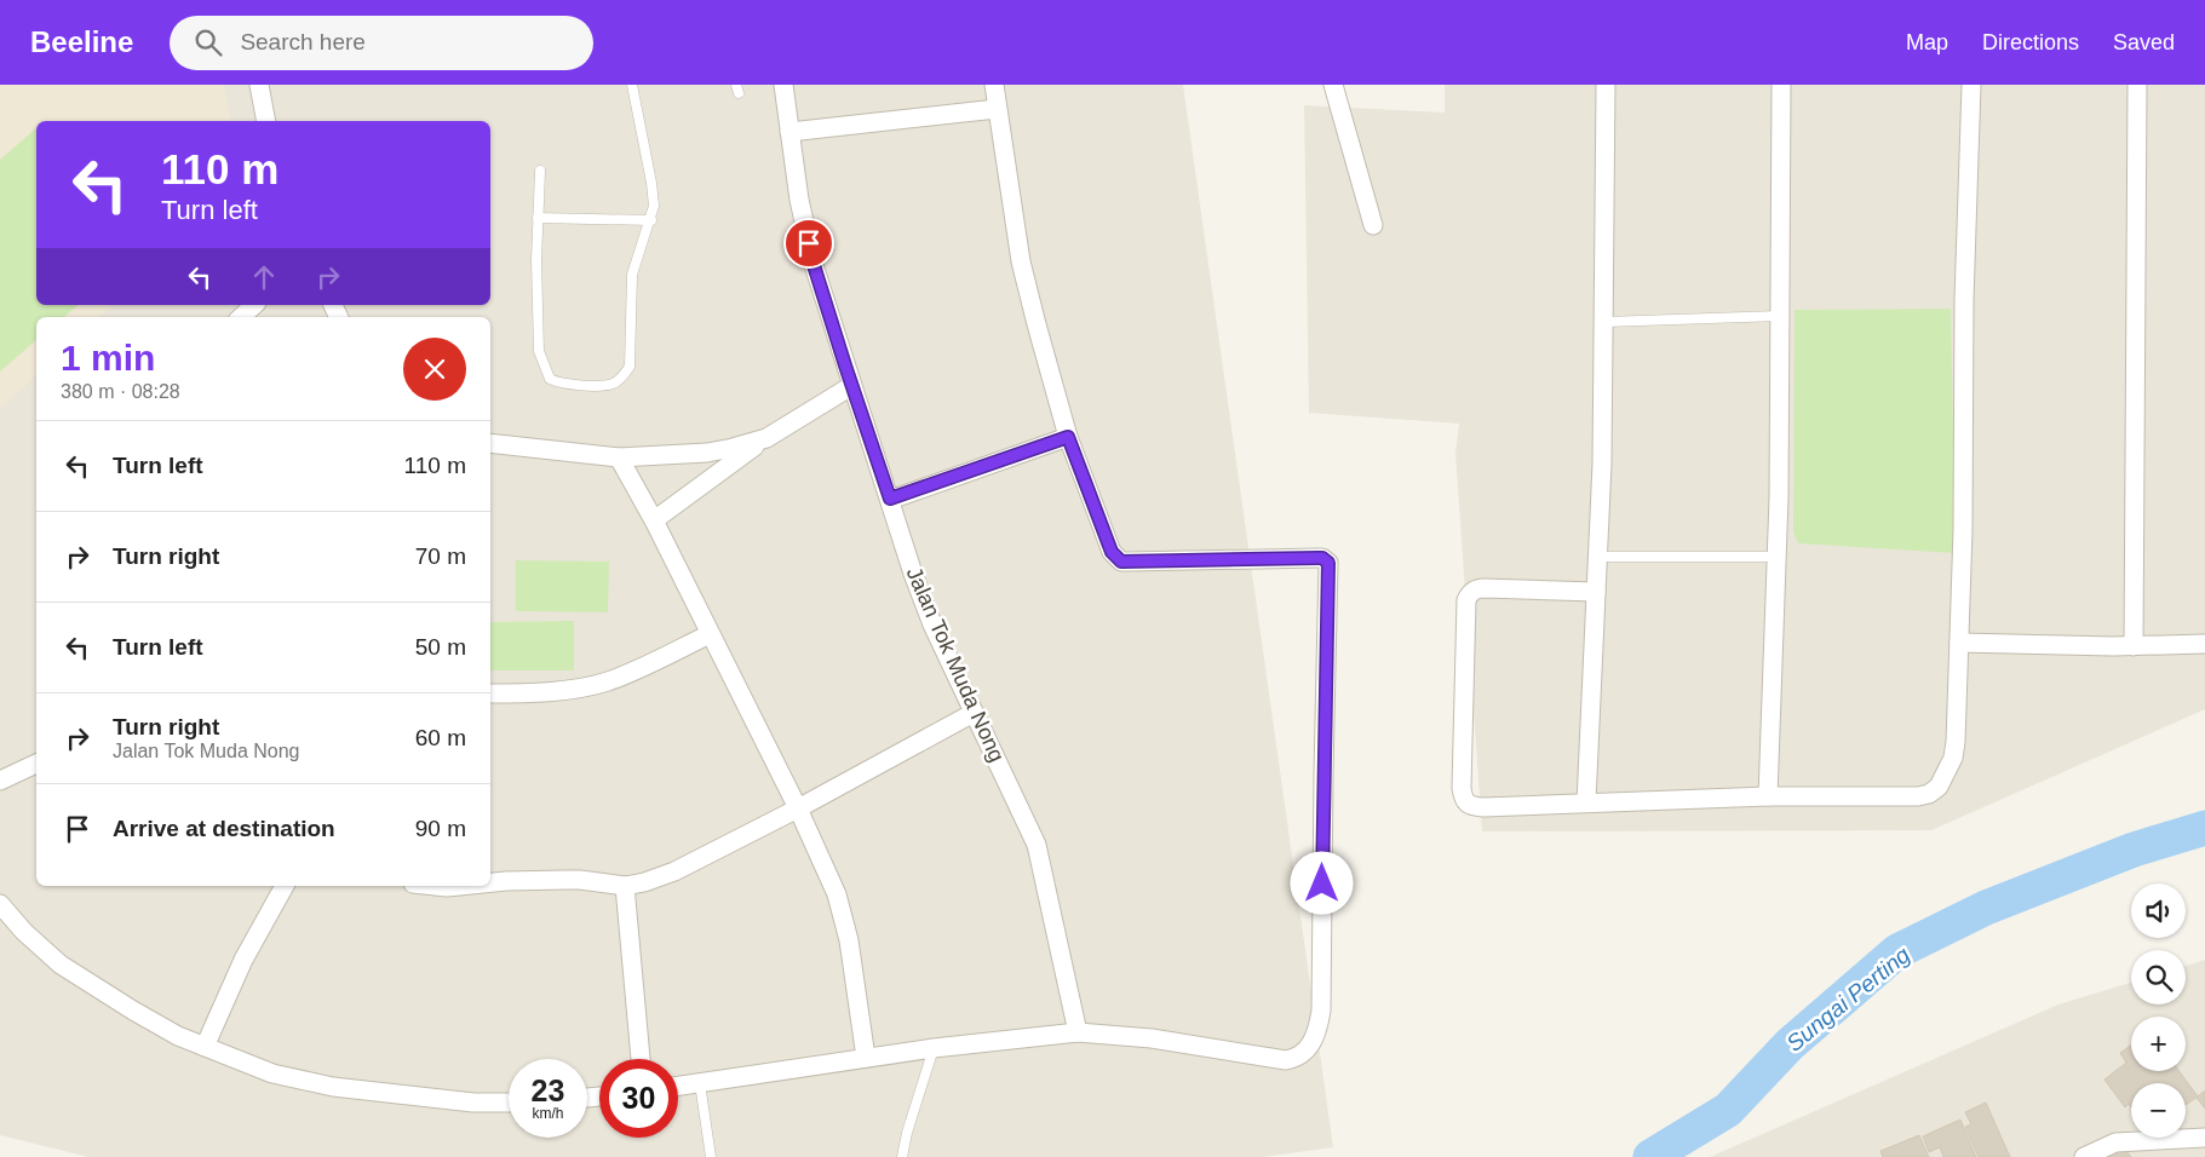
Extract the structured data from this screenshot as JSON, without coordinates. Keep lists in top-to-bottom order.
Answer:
{
  "streets": {
    "street": ["Jalan Tok Muda Nong"]
  },
  "water": ["Sungai Perting"],
  "page": {
    "header": "Beeline",
    "search": "Search here",
    "nav": ["Map", "Directions", "Saved"],
    "turn": ["110 m", "Turn left"],
    "heading": ["1 min", "380 m · 08:28"],
    "list": [
      {
        "name": "Turn left",
        "value": "110 m"
      },
      {
        "name": "Turn right",
        "value": "70 m"
      },
      {
        "name": "Turn left",
        "value": "50 m"
      },
      {
        "name": "Turn right",
        "note": "Jalan Tok Muda Nong",
        "value": "60 m"
      },
      {
        "name": "Arrive at destination",
        "value": "90 m"
      }
    ],
    "map_buttons": ["+", "−"],
    "speed": "23 km/h",
    "limit": "30"
  }
}
